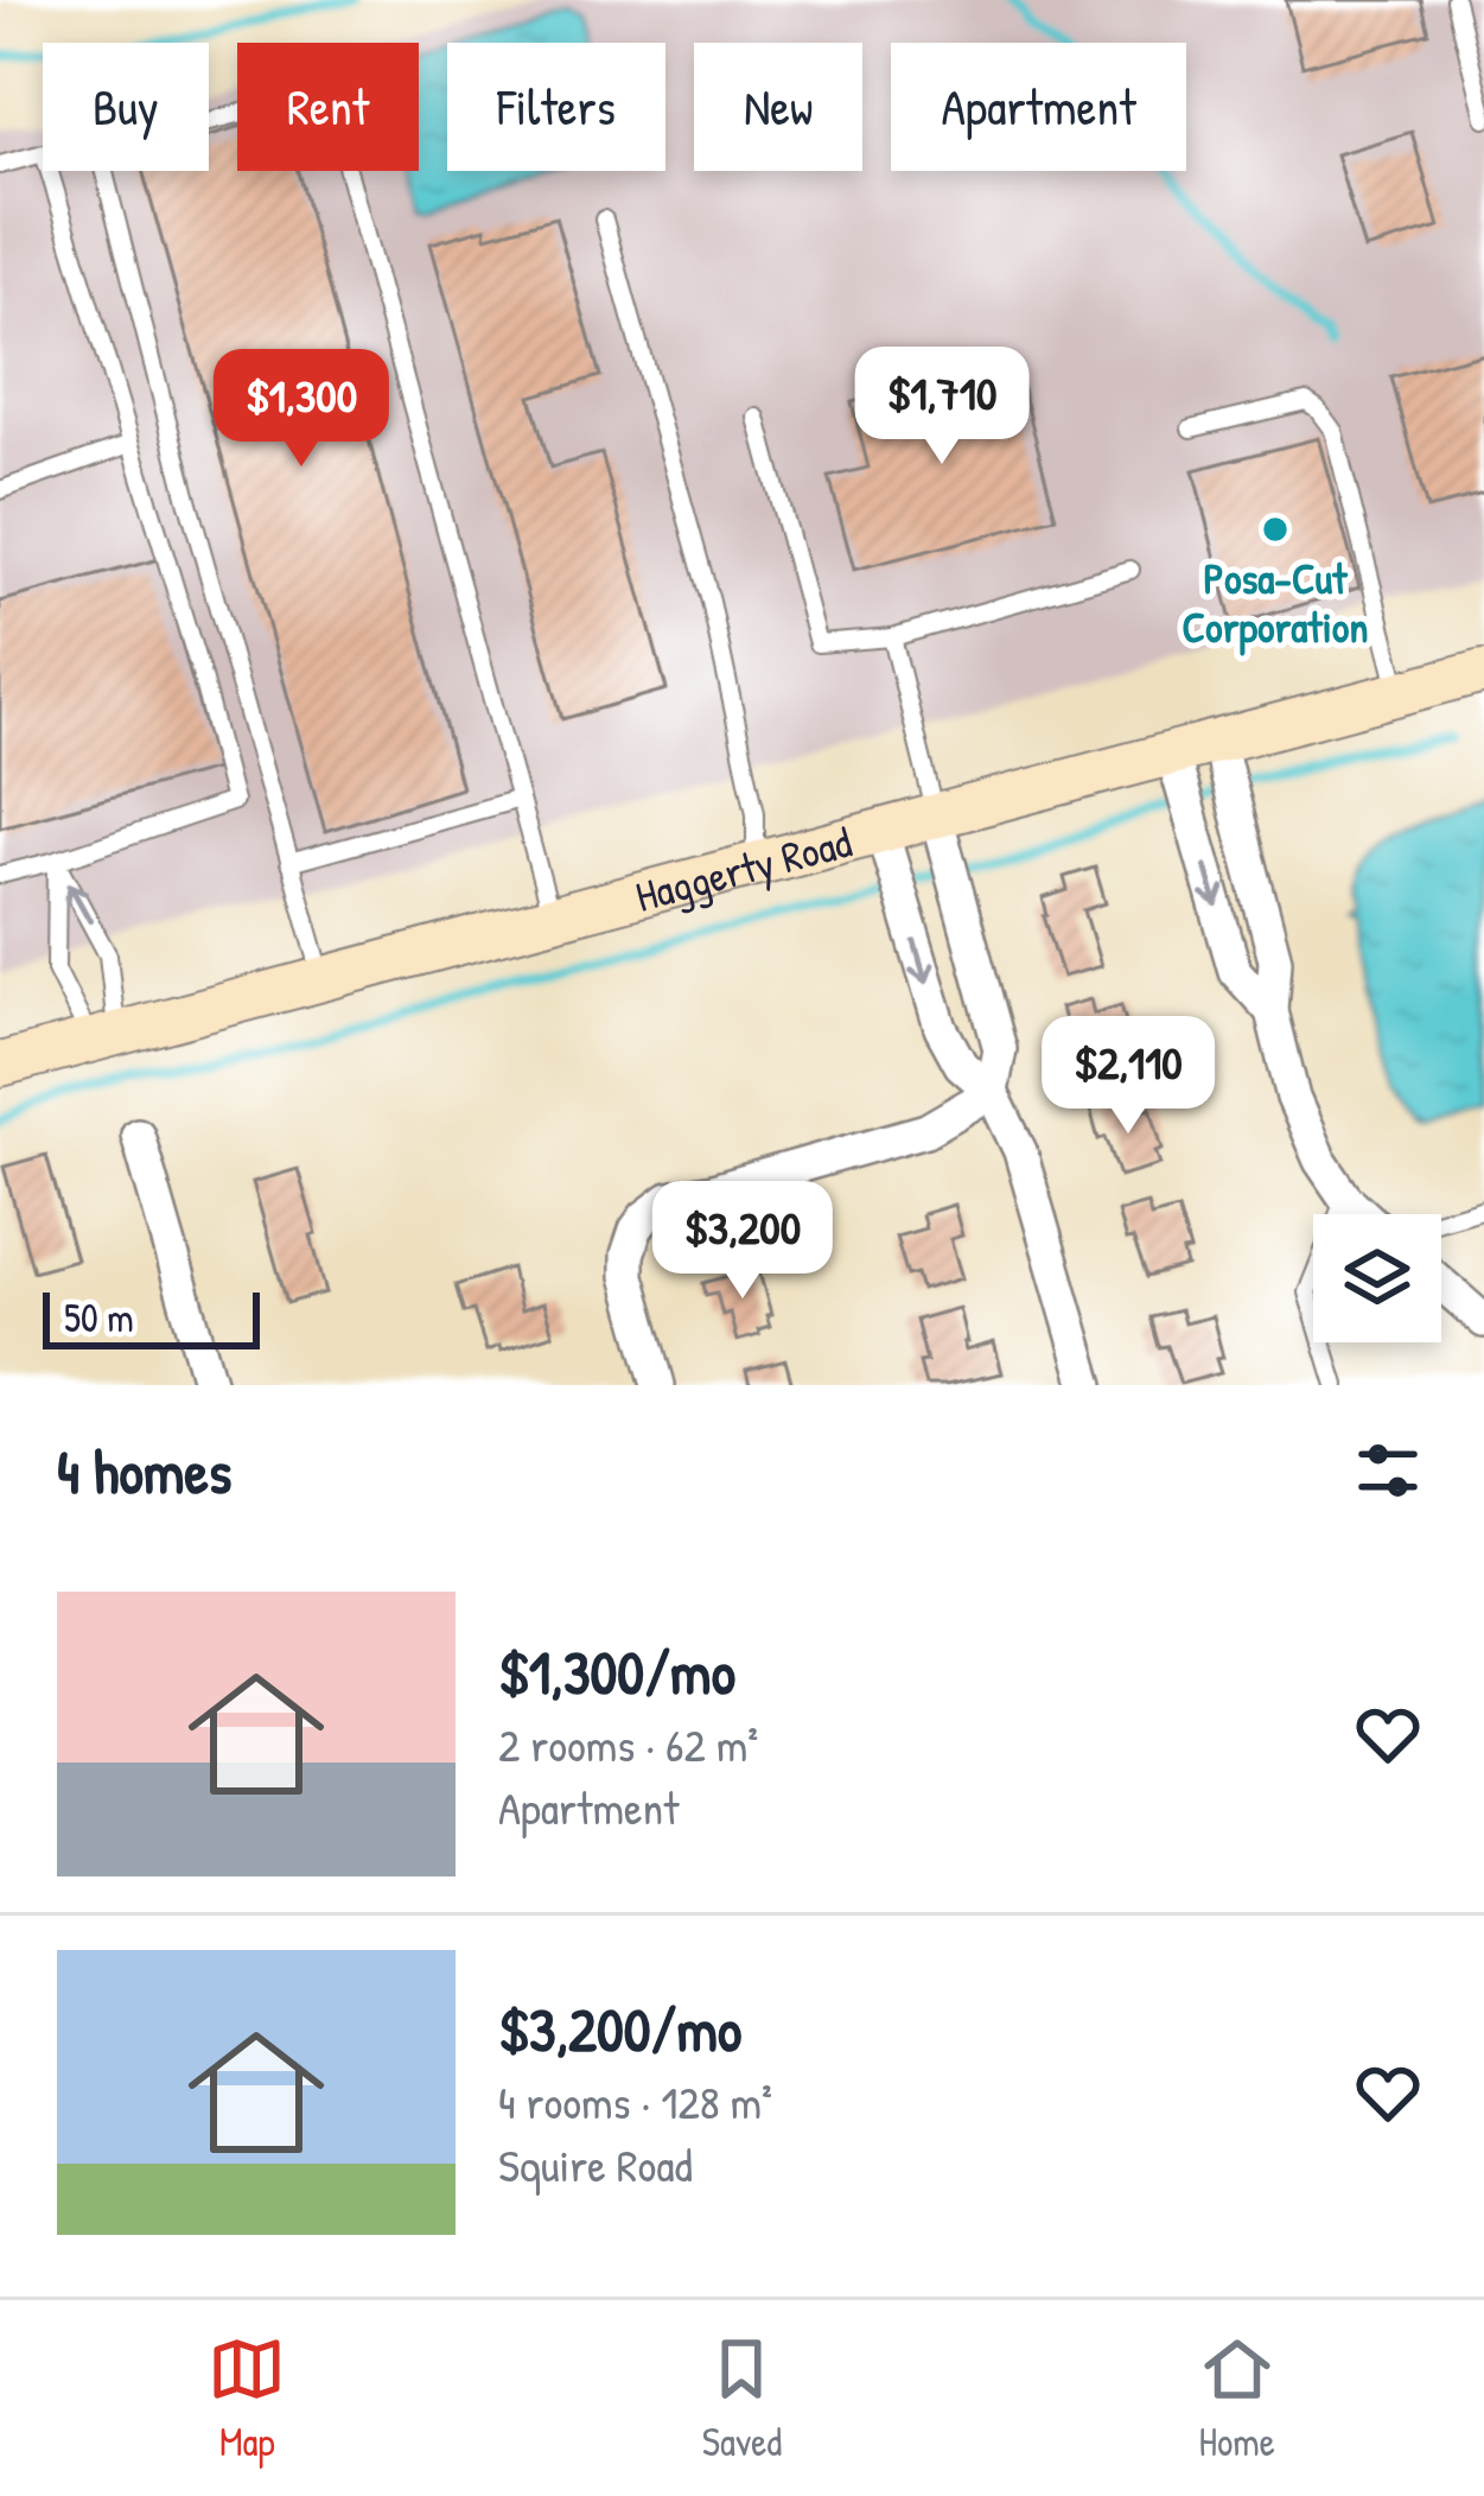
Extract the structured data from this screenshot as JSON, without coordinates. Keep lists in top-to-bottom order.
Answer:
{
  "streets": {
    "street": ["Haggerty Road"]
  },
  "places": ["Posa-Cut Corporation"],
  "scale_bar": "50 m",
  "page": {
    "chip": [
      "Buy",
      "Rent",
      "Filters",
      "New",
      "Apartment"
    ],
    "price": [
      "$1,710",
      "$1,300",
      "$2,110",
      "$3,200"
    ],
    "scale": "50 m",
    "heading": "4 homes",
    "list": [
      {
        "name": "$1,300/mo",
        "note": "2 rooms · 62 m² · Apartment"
      },
      {
        "name": "$3,200/mo",
        "note": "4 rooms · 128 m² · Squire Road"
      }
    ],
    "tabs": ["Map", "Saved", "Home"]
  }
}
